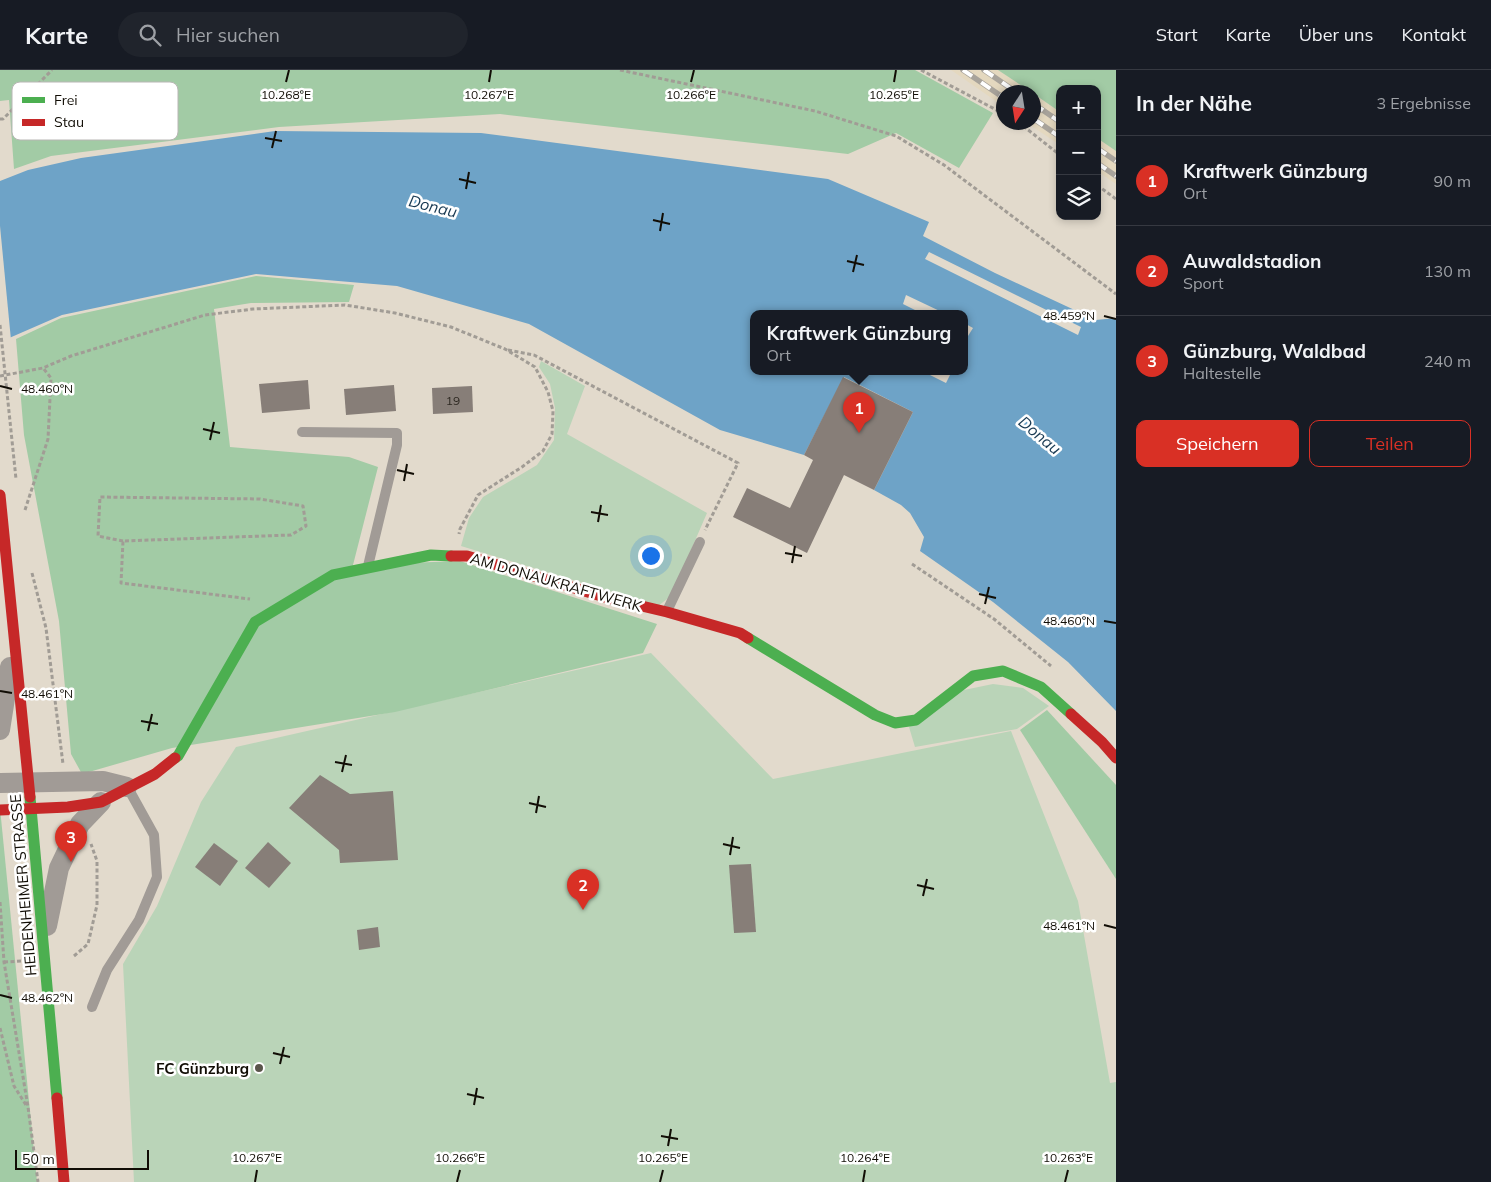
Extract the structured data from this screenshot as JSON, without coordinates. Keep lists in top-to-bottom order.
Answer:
{
  "streets": {
    "street": ["AM DONAUKRAFTWERK", "HEIDENHEIMER STRASSE"]
  },
  "crossings": [
    ["AM DONAUKRAFTWERK", "HEIDENHEIMER STRASSE"]
  ],
  "water": ["Donau"],
  "places": ["FC Günzburg"],
  "house_numbers": ["19"],
  "legend": ["Frei", "Stau"],
  "scale_bar": "50 m",
  "north": "bottom",
  "page": {
    "header": "Karte",
    "search": "Hier suchen",
    "nav": [
      "Start",
      "Karte",
      "Über uns",
      "Kontakt"
    ],
    "heading": ["In der Nähe", "3 Ergebnisse"],
    "map_buttons": ["+", "−"],
    "list": [
      {
        "mark": "1",
        "name": "Kraftwerk Günzburg",
        "note": "Ort",
        "value": "90 m"
      },
      {
        "mark": "2",
        "name": "Auwaldstadion",
        "note": "Sport",
        "value": "130 m"
      },
      {
        "mark": "3",
        "name": "Günzburg, Waldbad",
        "note": "Haltestelle",
        "value": "240 m"
      }
    ],
    "popup": ["Kraftwerk Günzburg", "Ort"],
    "pins": ["1", "3", "2"],
    "buttons": ["Speichern", "Teilen"],
    "scale": "50 m"
  },
  "coordinates": [
    "10.268°E",
    "10.267°E",
    "10.266°E",
    "10.265°E",
    "48.459°N",
    "48.460°N",
    "48.461°N",
    "48.462°N",
    "10.264°E",
    "10.263°E"
  ]
}
